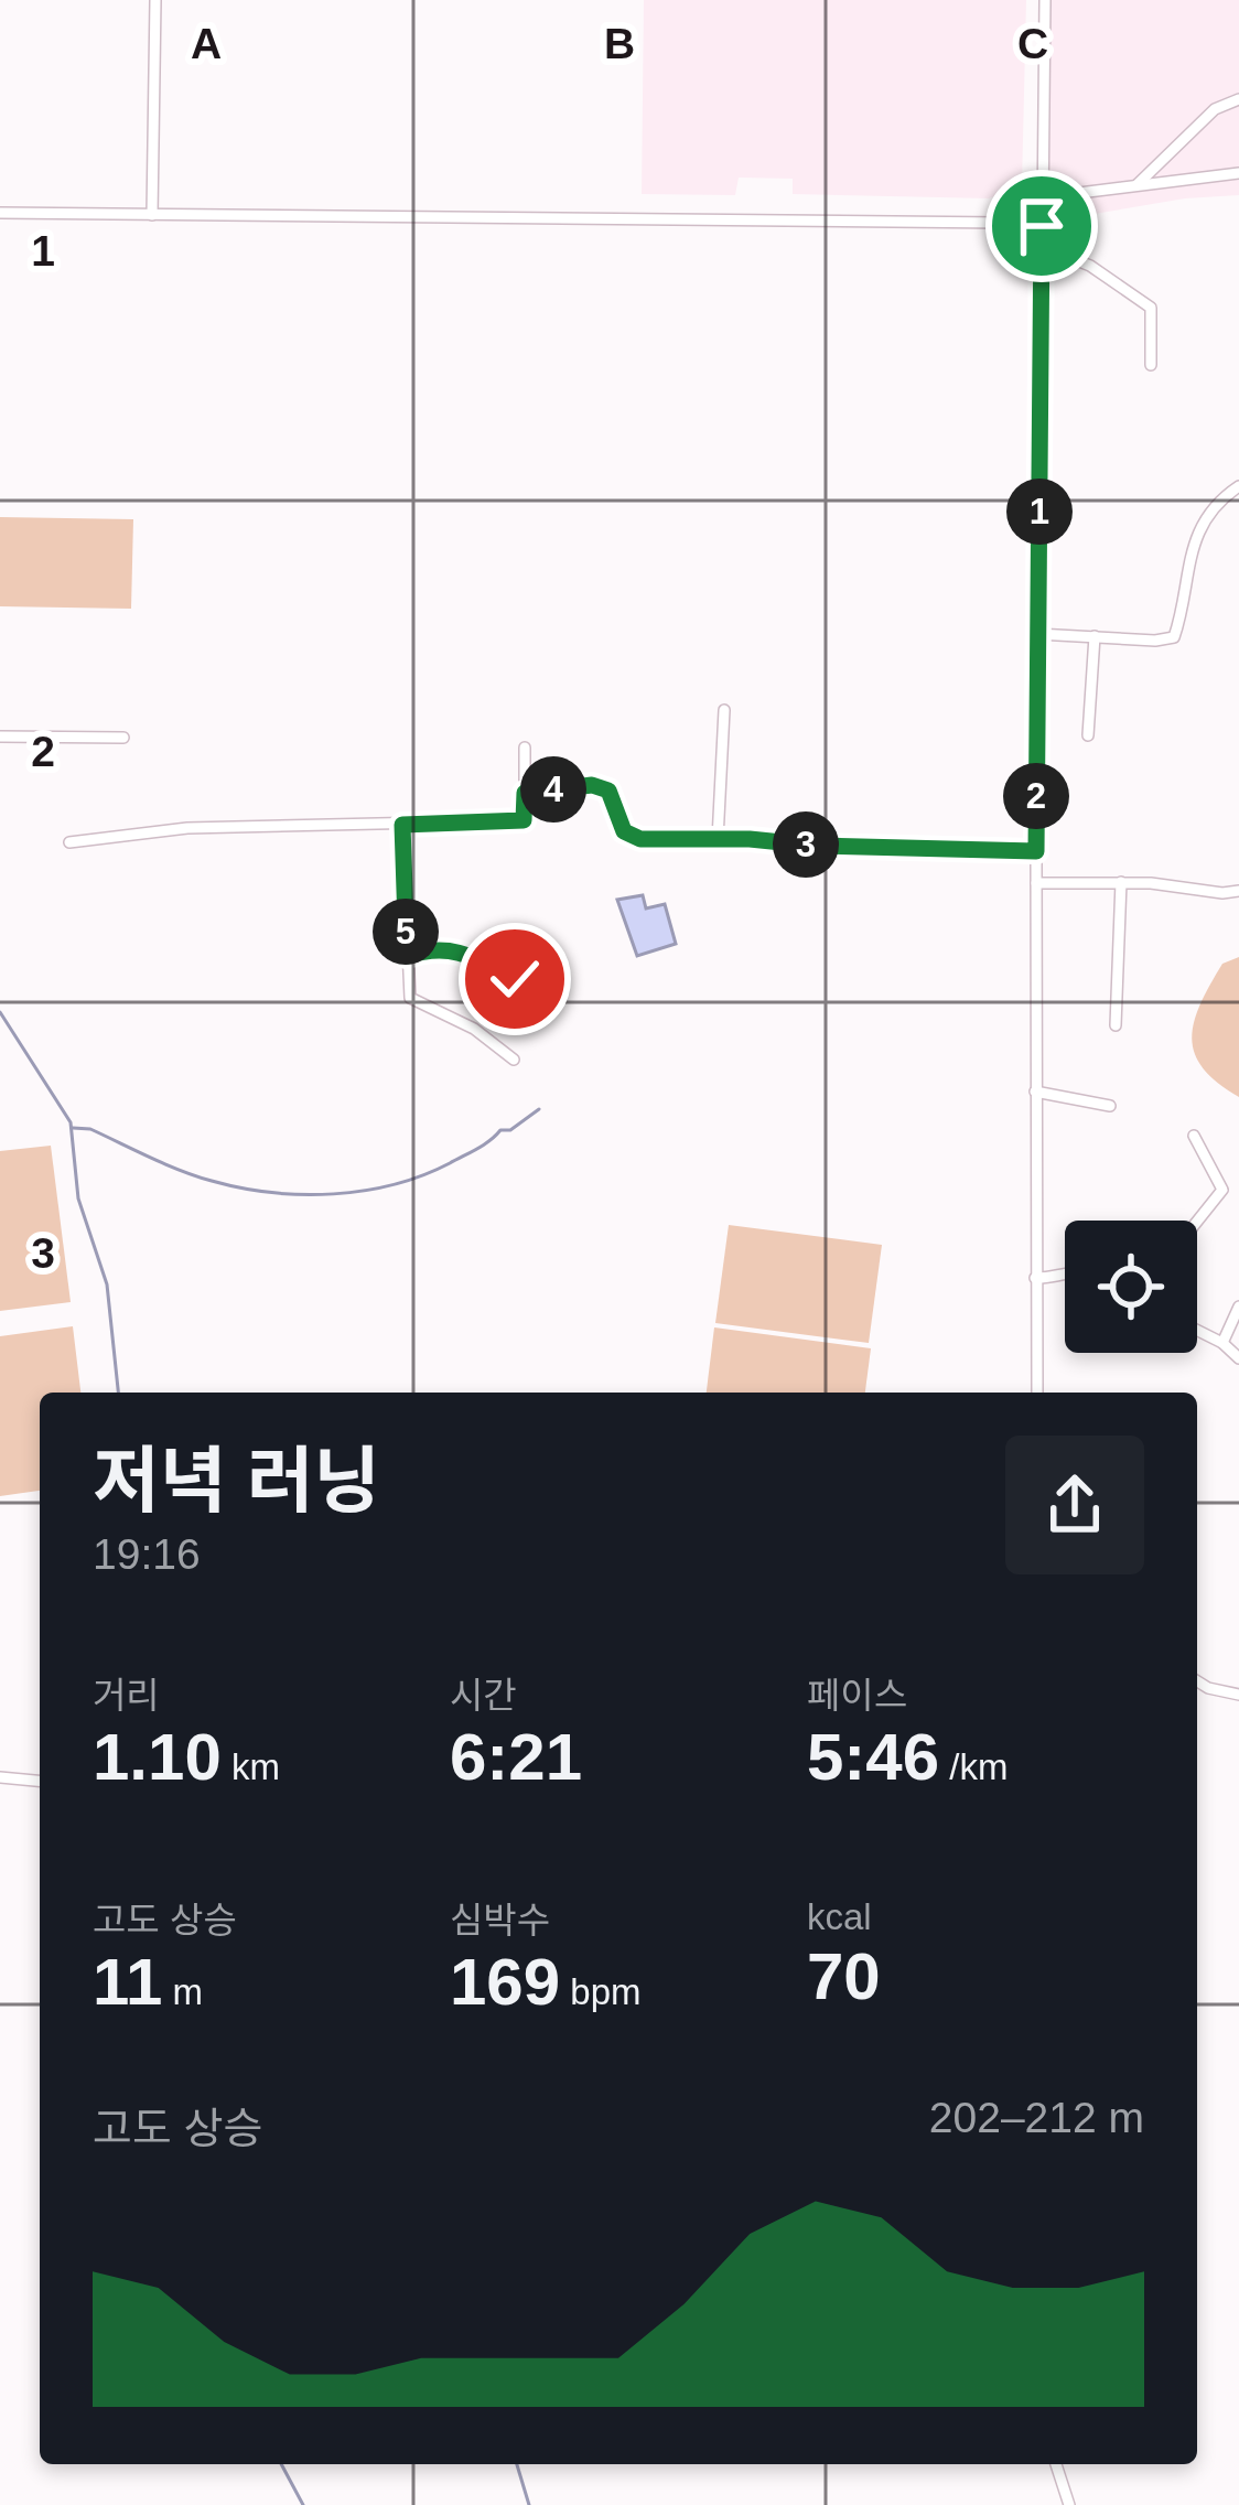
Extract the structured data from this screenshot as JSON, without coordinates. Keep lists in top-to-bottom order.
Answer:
{
  "page": {
    "pins": [
      "1",
      "4",
      "2",
      "3",
      "5"
    ],
    "heading": ["저녁 러닝", "19:16"],
    "stats": [
      ["거리", "1.10 km"],
      ["시간", "6:21"],
      ["페이스", "5:46 /km"],
      ["고도 상승", "11 m"],
      ["심박수", "169 bpm"],
      ["kcal", "70"]
    ],
    "chart": ["고도 상승", "202–212 m"]
  },
  "grid": {
    "columns": ["A", "B", "C"],
    "rows": ["1", "2", "3"]
  }
}
